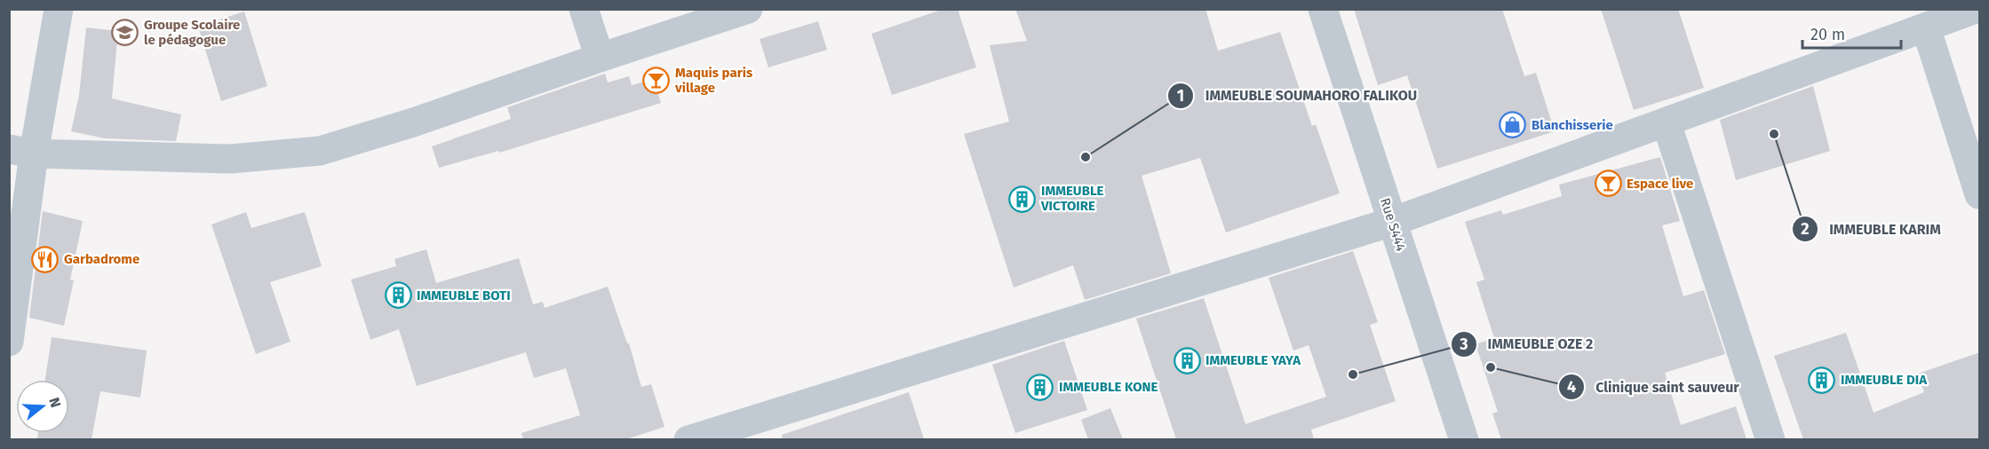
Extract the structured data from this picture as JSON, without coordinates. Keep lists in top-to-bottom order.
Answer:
{
  "streets": {
    "street": ["Rue S444"]
  },
  "places": {
    "school or university": ["Groupe Scolaire le pédagogue"],
    "bar": ["Maquis paris village", "Espace live"],
    "shop": ["Blanchisserie"],
    "other": [
      "IMMEUBLE KARIM",
      "IMMEUBLE SOUMAHORO FALIKOU",
      "Clinique saint sauveur",
      "IMMEUBLE OZE 2"
    ],
    "building": [
      "IMMEUBLE VICTOIRE",
      "IMMEUBLE BOTI",
      "IMMEUBLE YAYA",
      "IMMEUBLE DIA",
      "IMMEUBLE KONE"
    ],
    "restaurant": ["Garbadrome"]
  },
  "scale_bar": "20 m",
  "north": "right"
}
